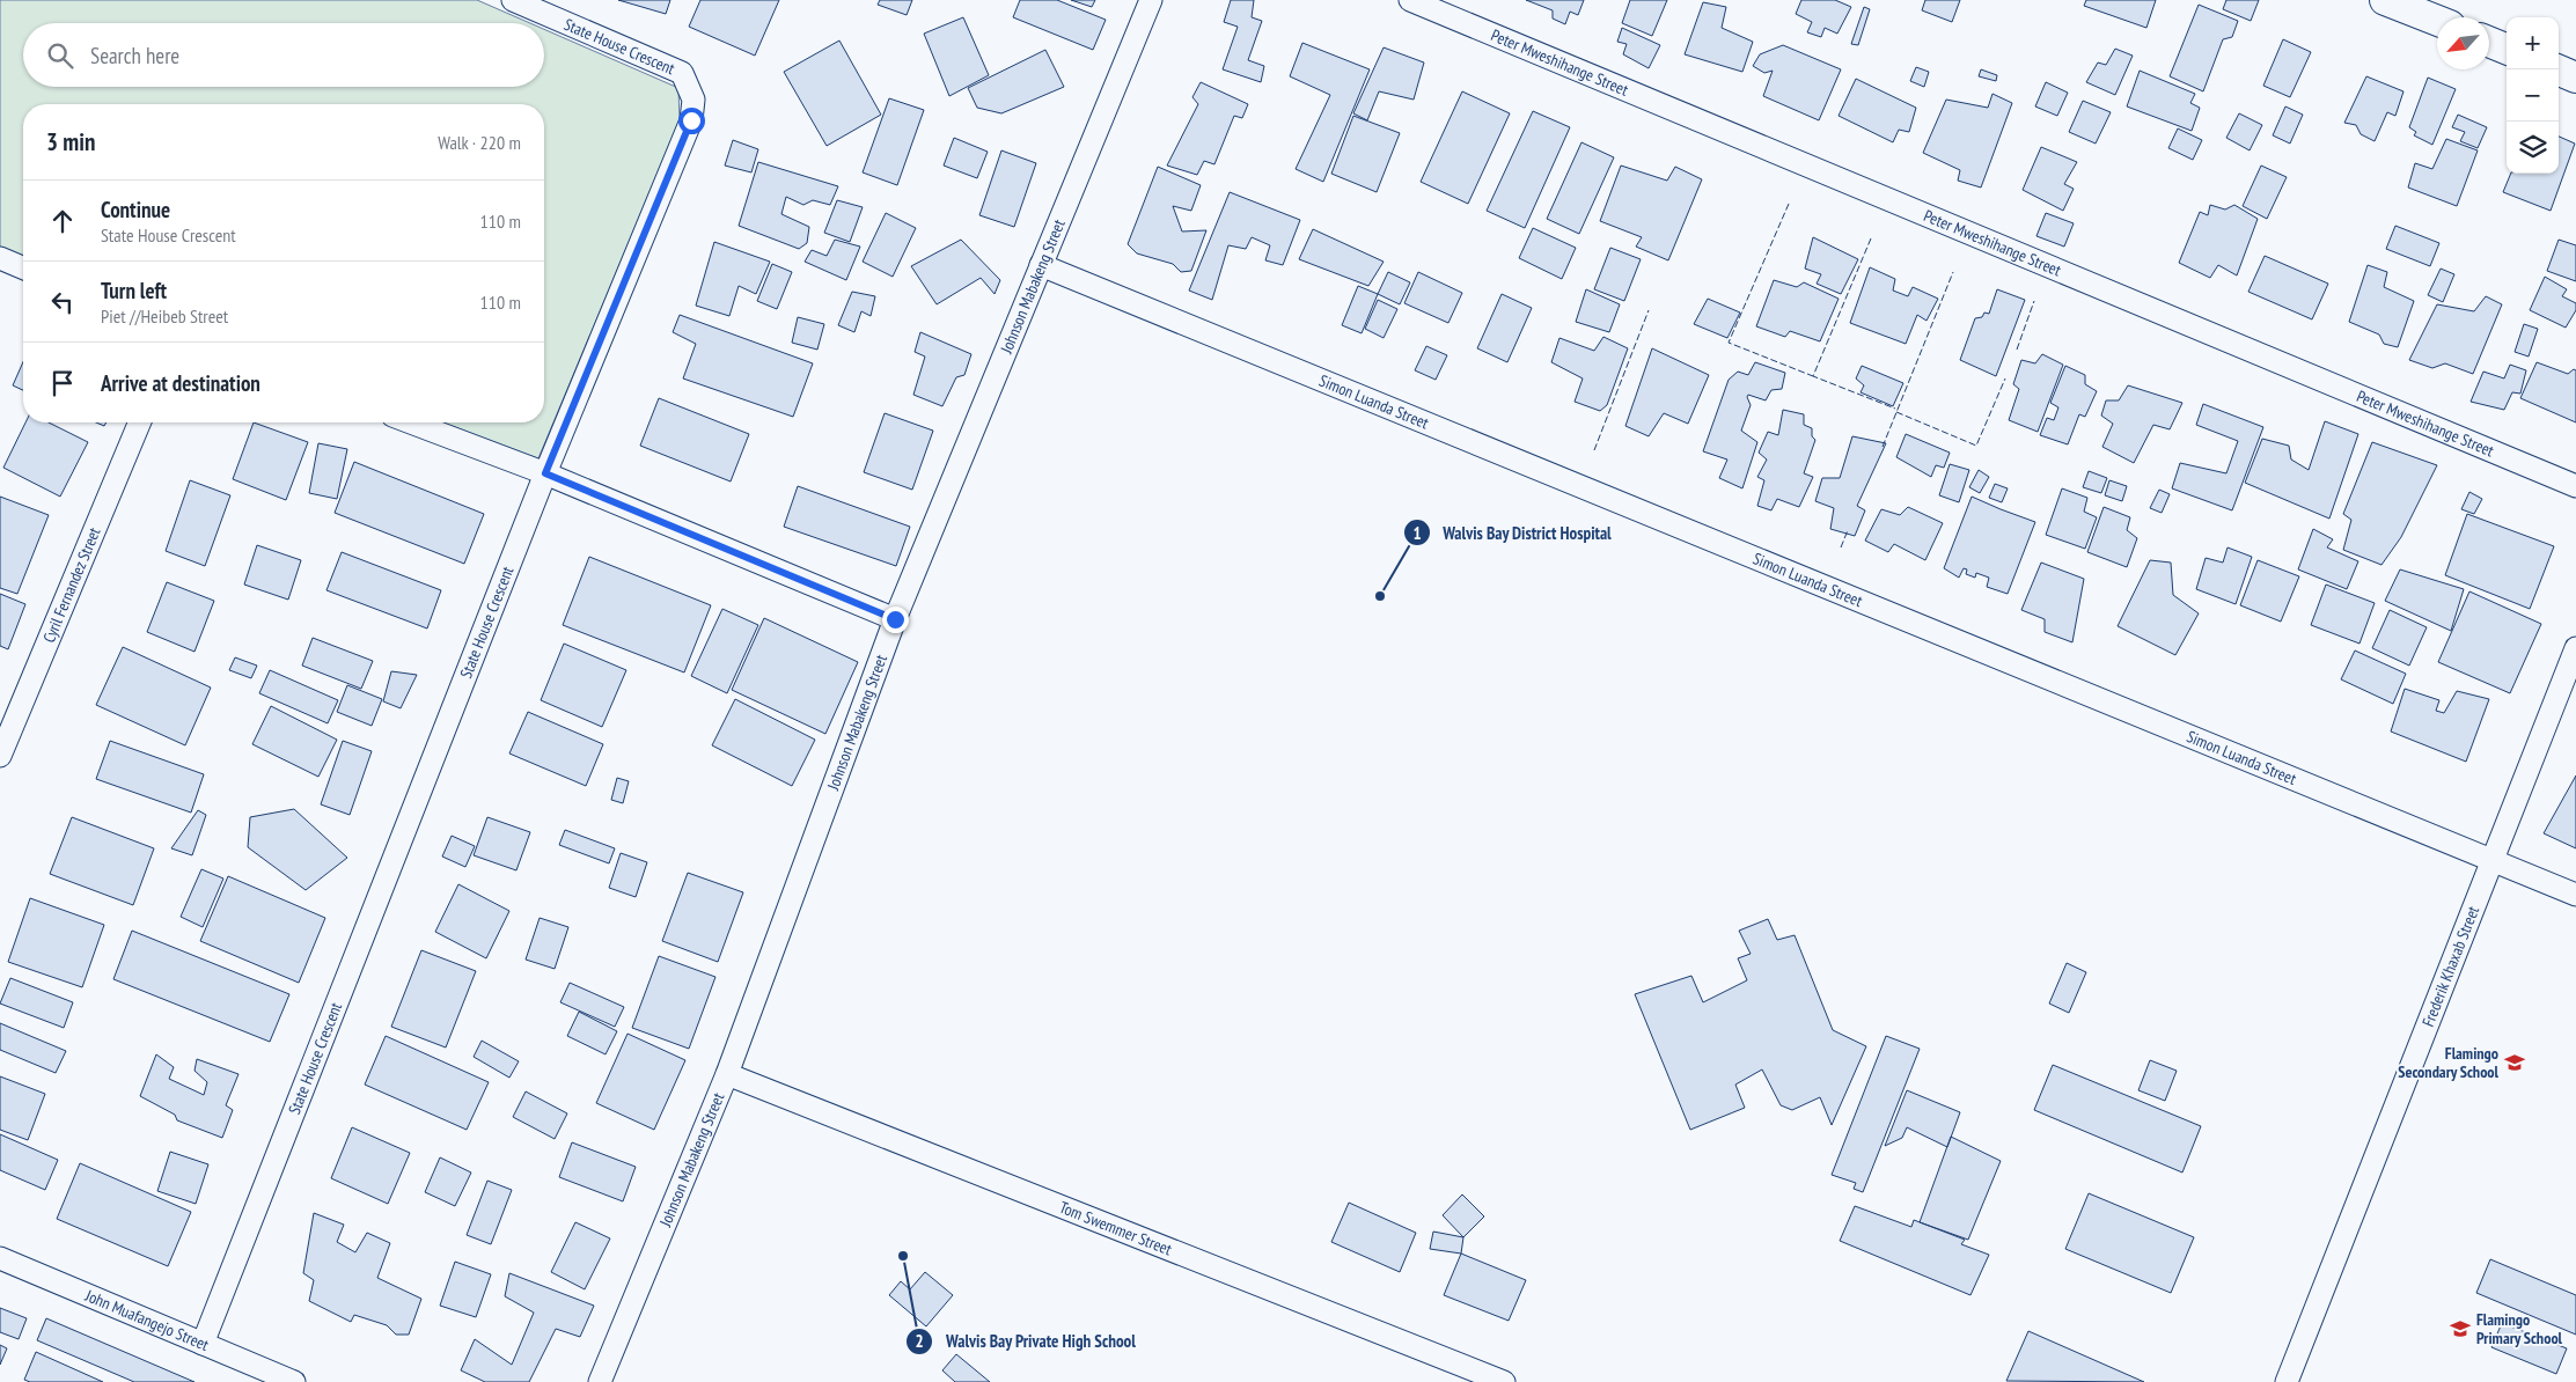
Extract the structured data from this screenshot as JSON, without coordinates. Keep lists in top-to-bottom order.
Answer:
{
  "streets": {
    "street": [
      "State House Crescent",
      "Peter Mweshihange Street",
      "Johnson Mabakeng Street",
      "Simon Luanda Street",
      "Cyril Fernandez Street",
      "Frederik Khaxab Street",
      "Tom Swemmer Street",
      "John Muafangejo Street"
    ]
  },
  "crossings": [
    ["State House Crescent", "John Muafangejo Street"],
    ["Johnson Mabakeng Street", "Simon Luanda Street"],
    ["Johnson Mabakeng Street", "Tom Swemmer Street"],
    ["Simon Luanda Street", "Frederik Khaxab Street"]
  ],
  "places": {
    "other": ["Walvis Bay District Hospital", "Walvis Bay Private High School"],
    "school or university": ["Flamingo Secondary School", "Flamingo Primary School"]
  },
  "north": "bottom left",
  "page": {
    "map_buttons": ["+", "−"],
    "search": "Search here",
    "heading": ["3 min", "Walk · 220 m"],
    "list": [
      ["Continue", "State House Crescent", "110 m"],
      ["Turn left", "Piet //Heibeb Street", "110 m"],
      "Arrive at destination"
    ]
  }
}
